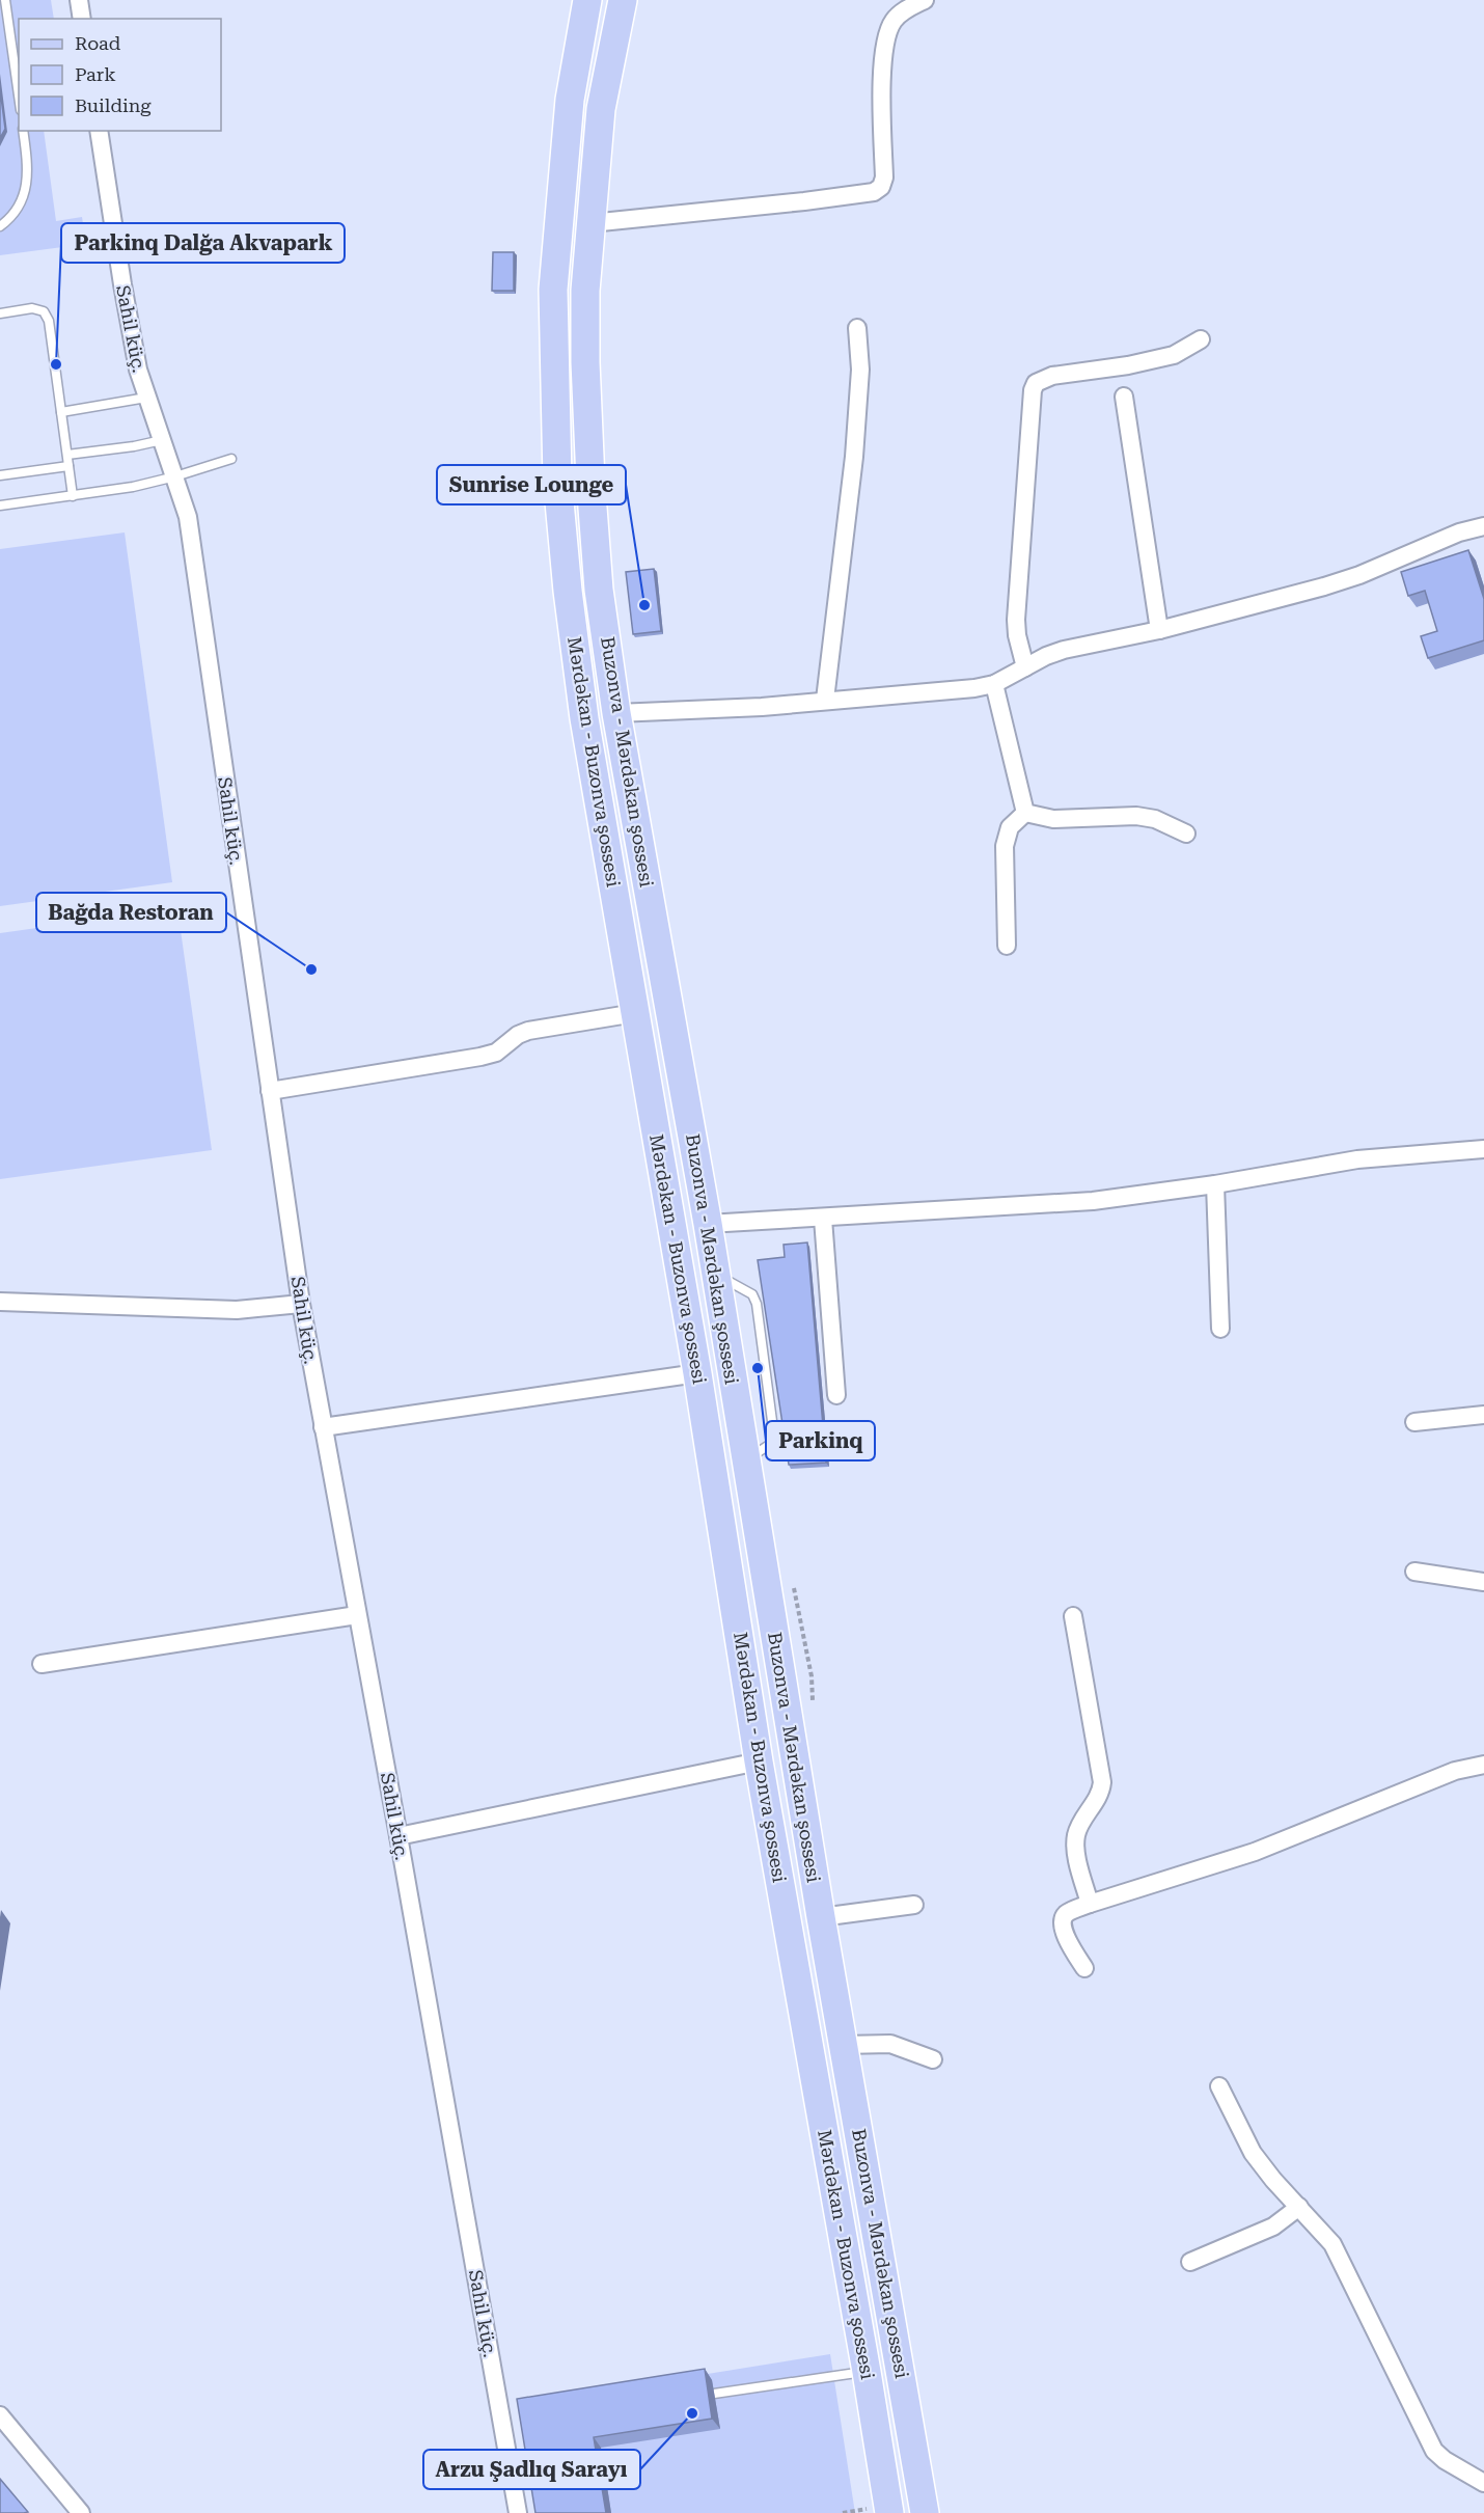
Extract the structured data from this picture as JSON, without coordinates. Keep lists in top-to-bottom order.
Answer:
{
  "streets": {
    "main road": ["Mərdəkan - Buzonva şossesi", "Buzonva - Mərdəkan şossesi"],
    "street": ["Sahil küç."]
  },
  "places": [
    "Parkinq Dalğa Akvapark",
    "Sunrise Lounge",
    "Bağda Restoran",
    "Parkinq",
    "Arzu Şadlıq Sarayı"
  ],
  "legend": ["Road", "Park", "Building"]
}
